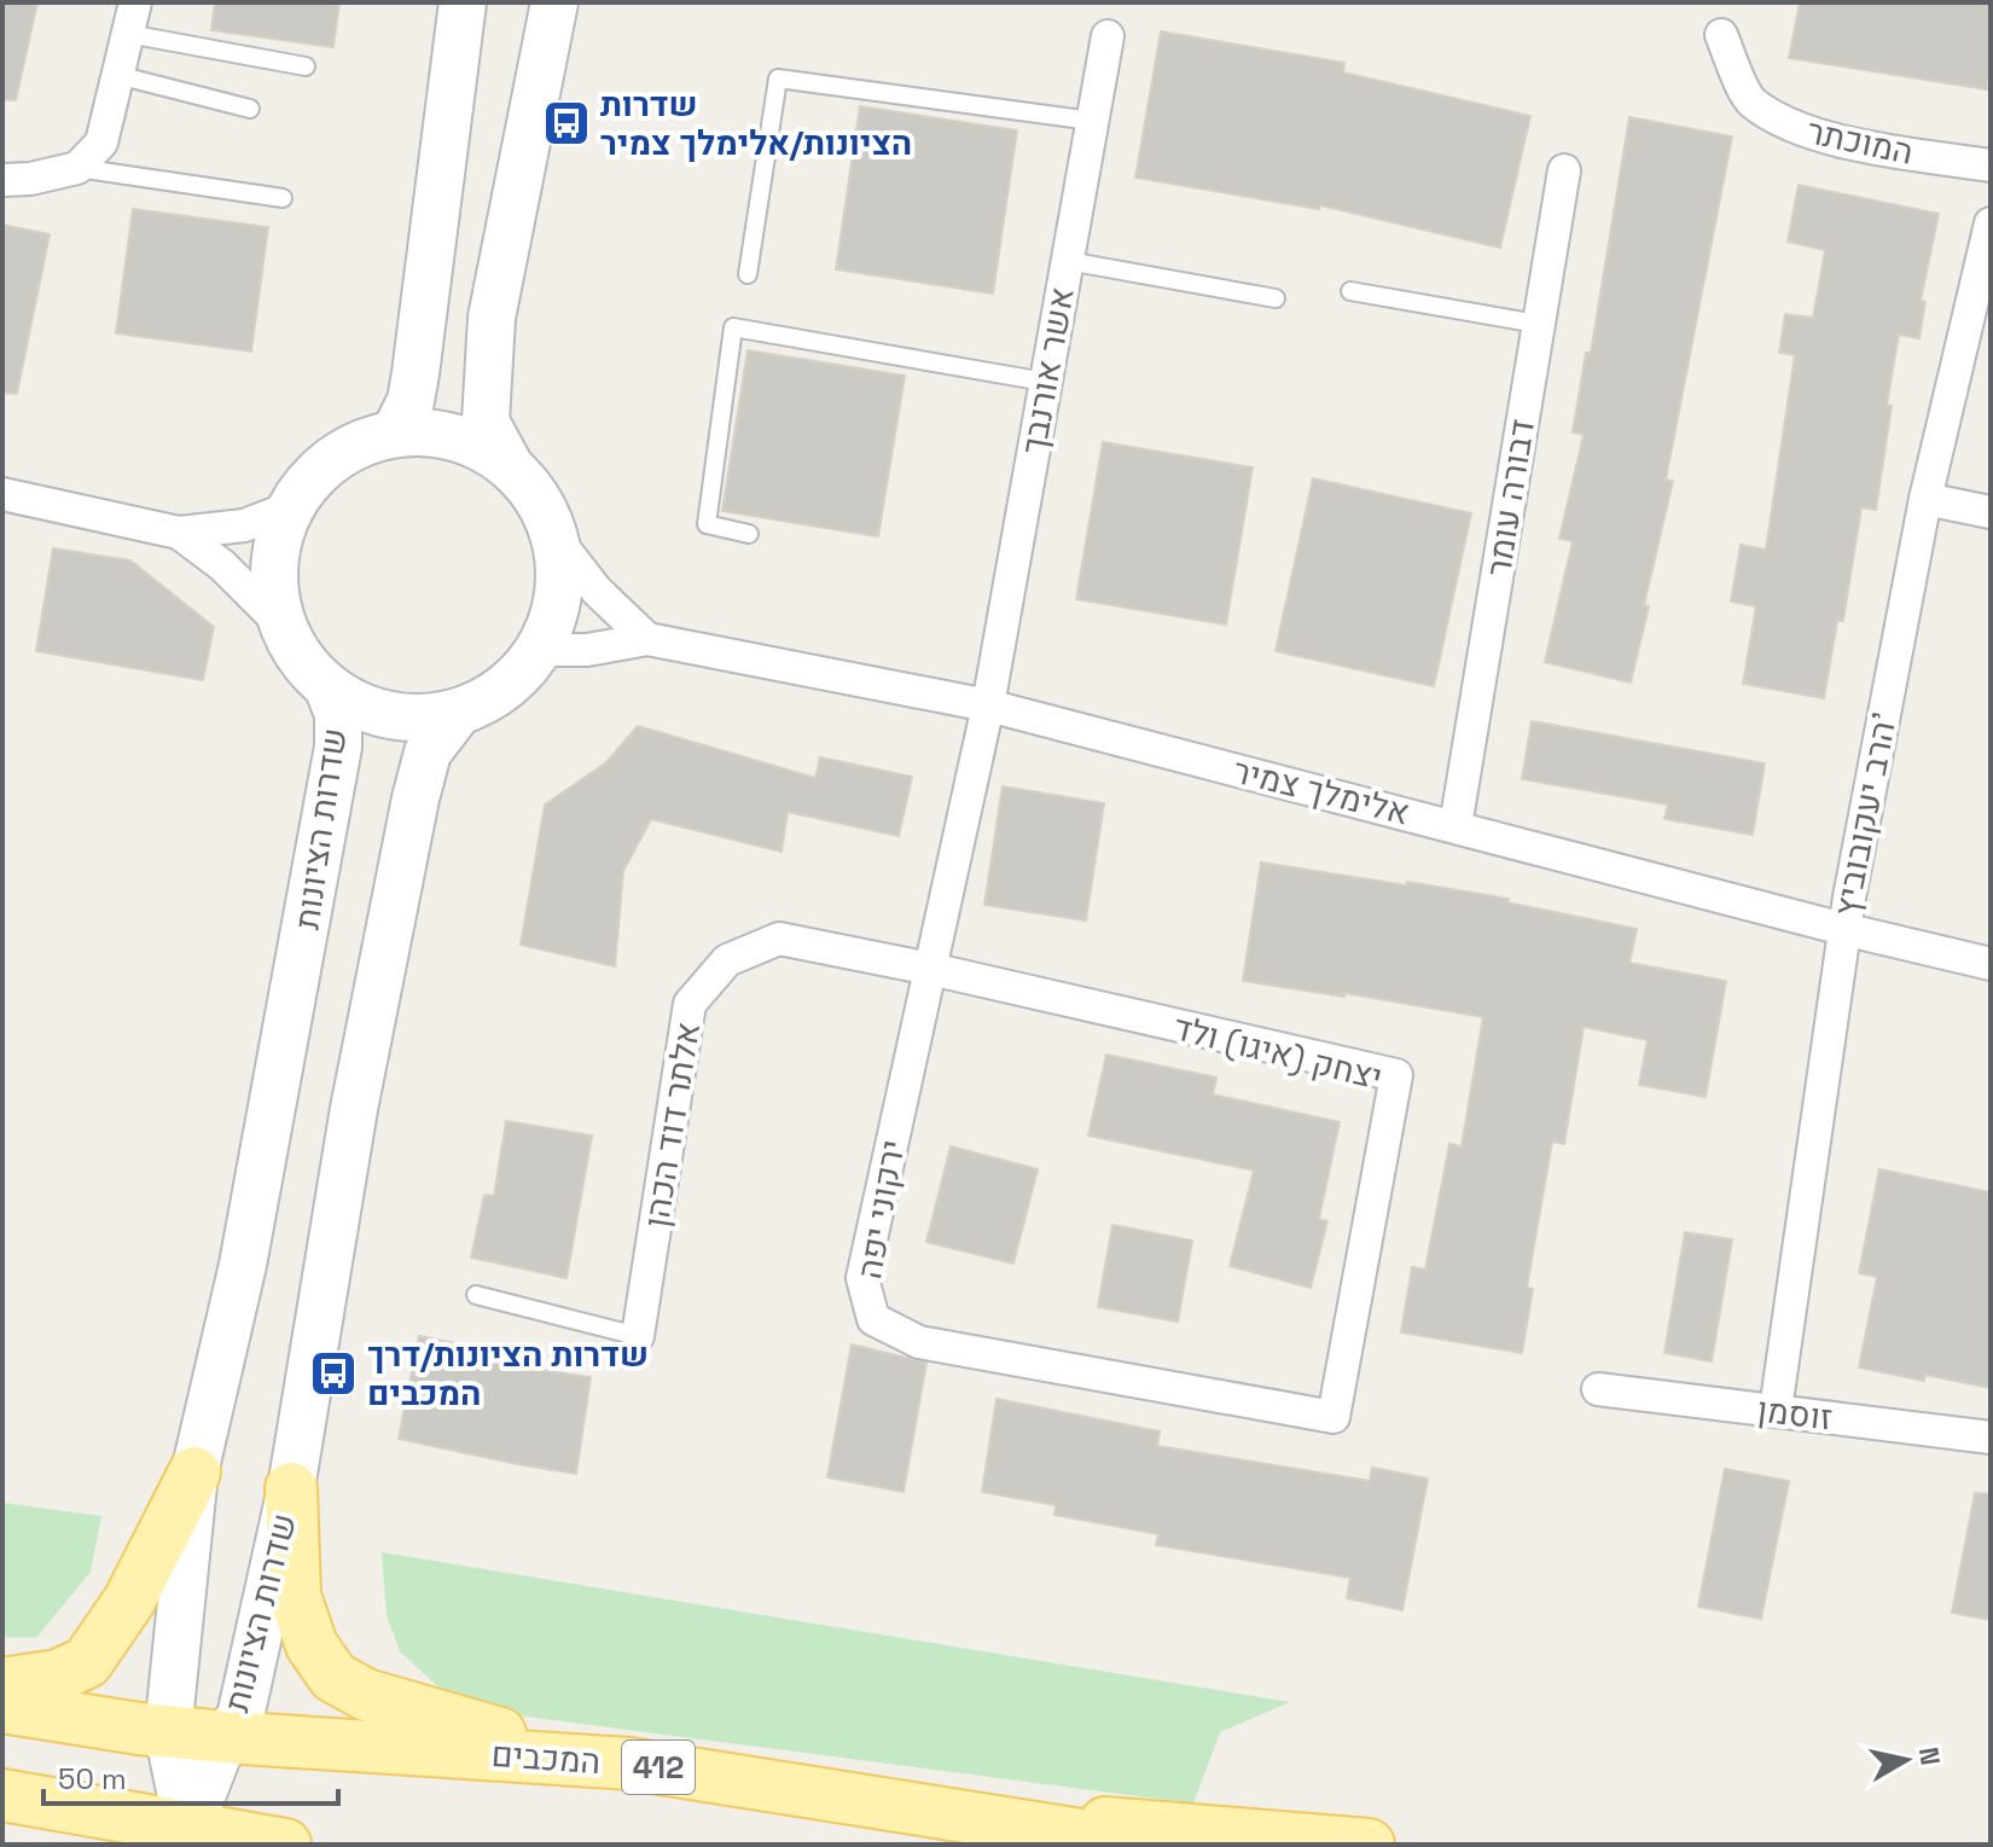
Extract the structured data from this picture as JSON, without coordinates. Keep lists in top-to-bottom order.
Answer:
{
  "streets": {
    "main road": ["המכבים", "412"],
    "street": [
      "המוכתר",
      "אשר אורנבך",
      "דבורה עומר",
      "אלימלך צמיר",
      "הרב יעקובוביץ'",
      "שדרות הציונות",
      "יצחק (איגו) ולד",
      "אלתר דוד הכהן",
      "ירקוני יפה",
      "זוסמן"
    ]
  },
  "crossings": [
    ["אשר אורנבך", "אלימלך צמיר"],
    ["אשר אורנבך", "ירקוני יפה"],
    ["דבורה עומר", "אלימלך צמיר"],
    ["אלימלך צמיר", "הרב יעקובוביץ'"],
    ["אלימלך צמיר", "שדרות הציונות"],
    ["אלימלך צמיר", "ירקוני יפה"],
    ["הרב יעקובוביץ'", "זוסמן"],
    ["שדרות הציונות", "המכבים"],
    ["יצחק (איגו) ולד", "אלתר דוד הכהן"],
    ["יצחק (איגו) ולד", "ירקוני יפה"],
    ["אלתר דוד הכהן", "ירקוני יפה"],
    ["המכבים", "412"]
  ],
  "places": {
    "bus stop": ["שדרות הציונות/אלימלך צמיר", "שדרות הציונות/דרך המכבים"]
  },
  "scale_bar": "50 m",
  "north": "right"
}
